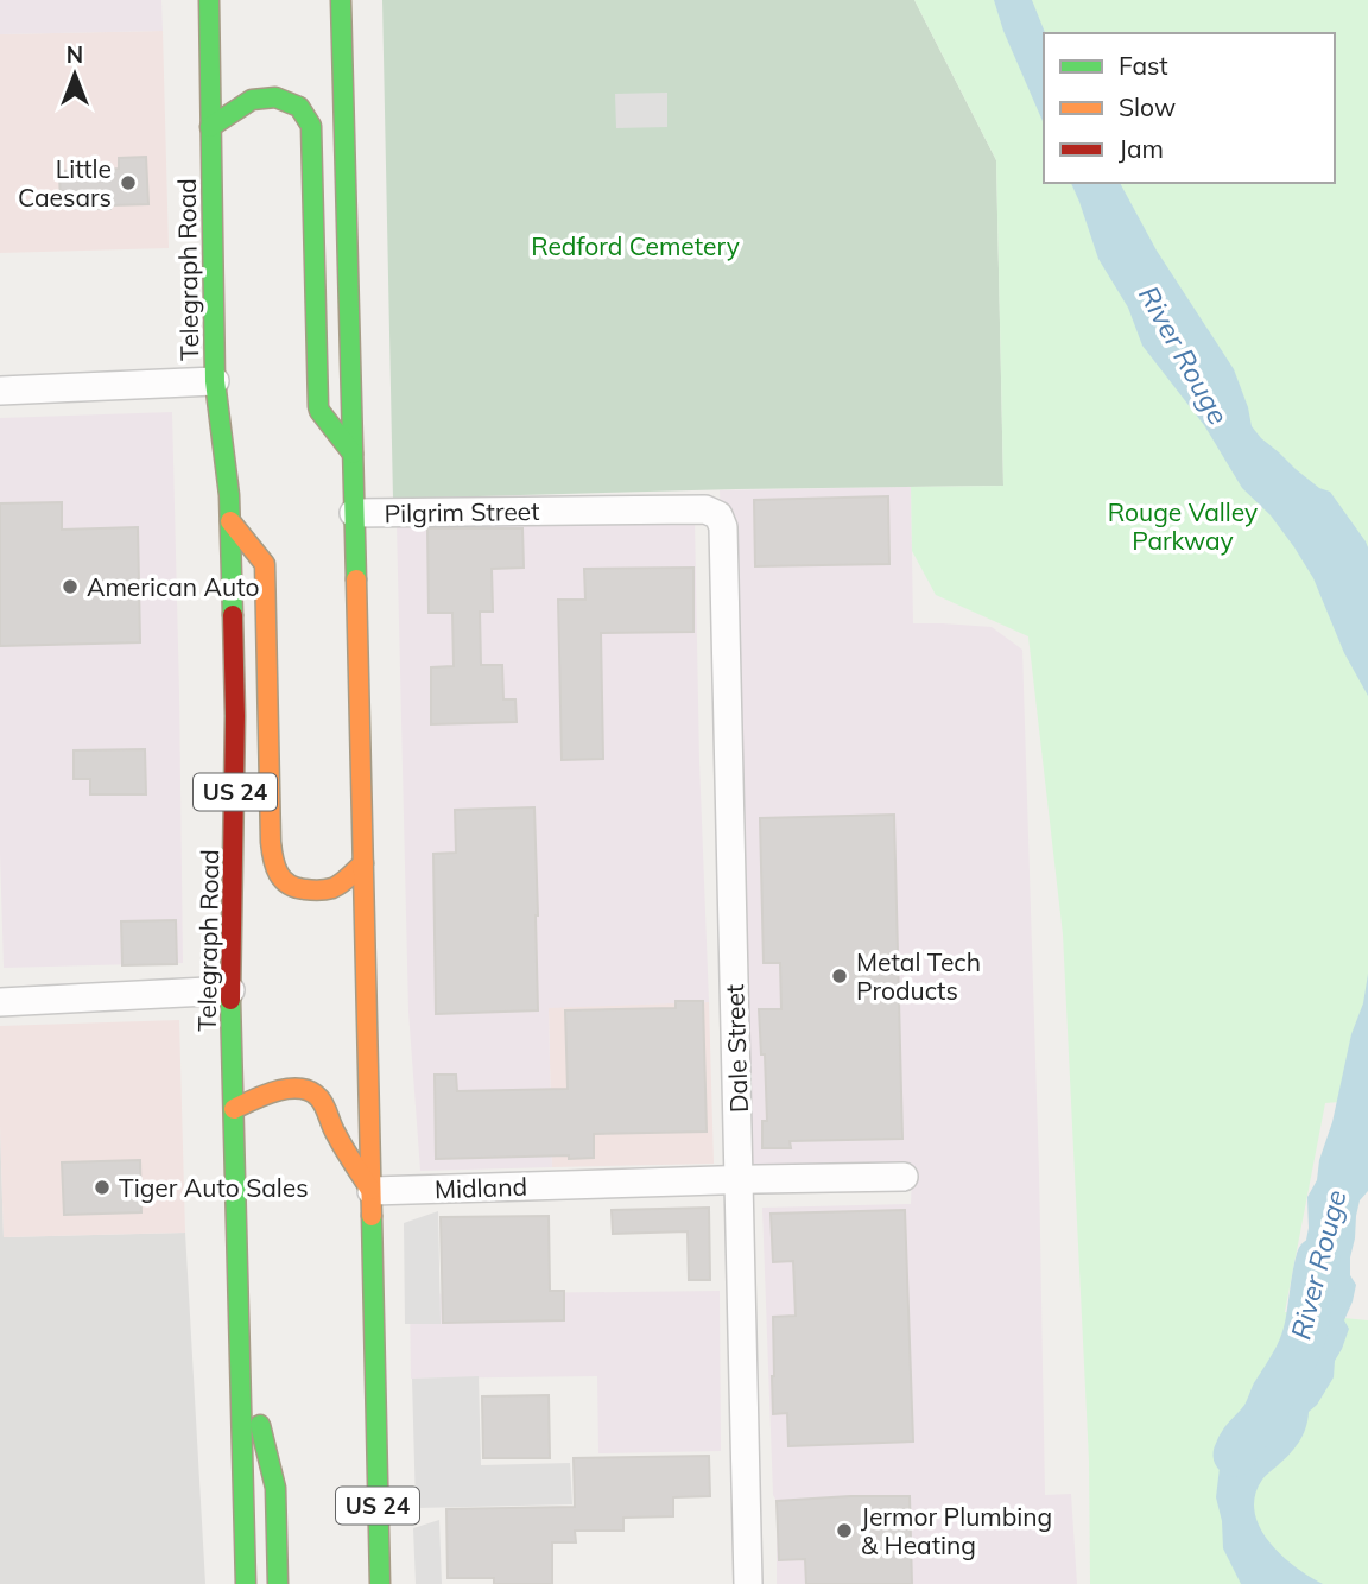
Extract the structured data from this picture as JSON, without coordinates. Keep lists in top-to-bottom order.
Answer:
{
  "streets": {
    "main road": ["Telegraph Road", "US 24"],
    "street": ["Pilgrim Street", "Dale Street", "Midland"]
  },
  "crossings": [
    ["Pilgrim Street", "US 24"],
    ["Pilgrim Street", "Dale Street"],
    ["US 24", "Midland"],
    ["Dale Street", "Midland"]
  ],
  "water": ["River Rouge"],
  "parks": ["Redford Cemetery", "Rouge Valley Parkway"],
  "places": [
    "Little Caesars",
    "American Auto",
    "Metal Tech Products",
    "Tiger Auto Sales",
    "Jermor Plumbing & Heating"
  ],
  "legend": ["Fast", "Slow", "Jam"],
  "north": "top"
}
